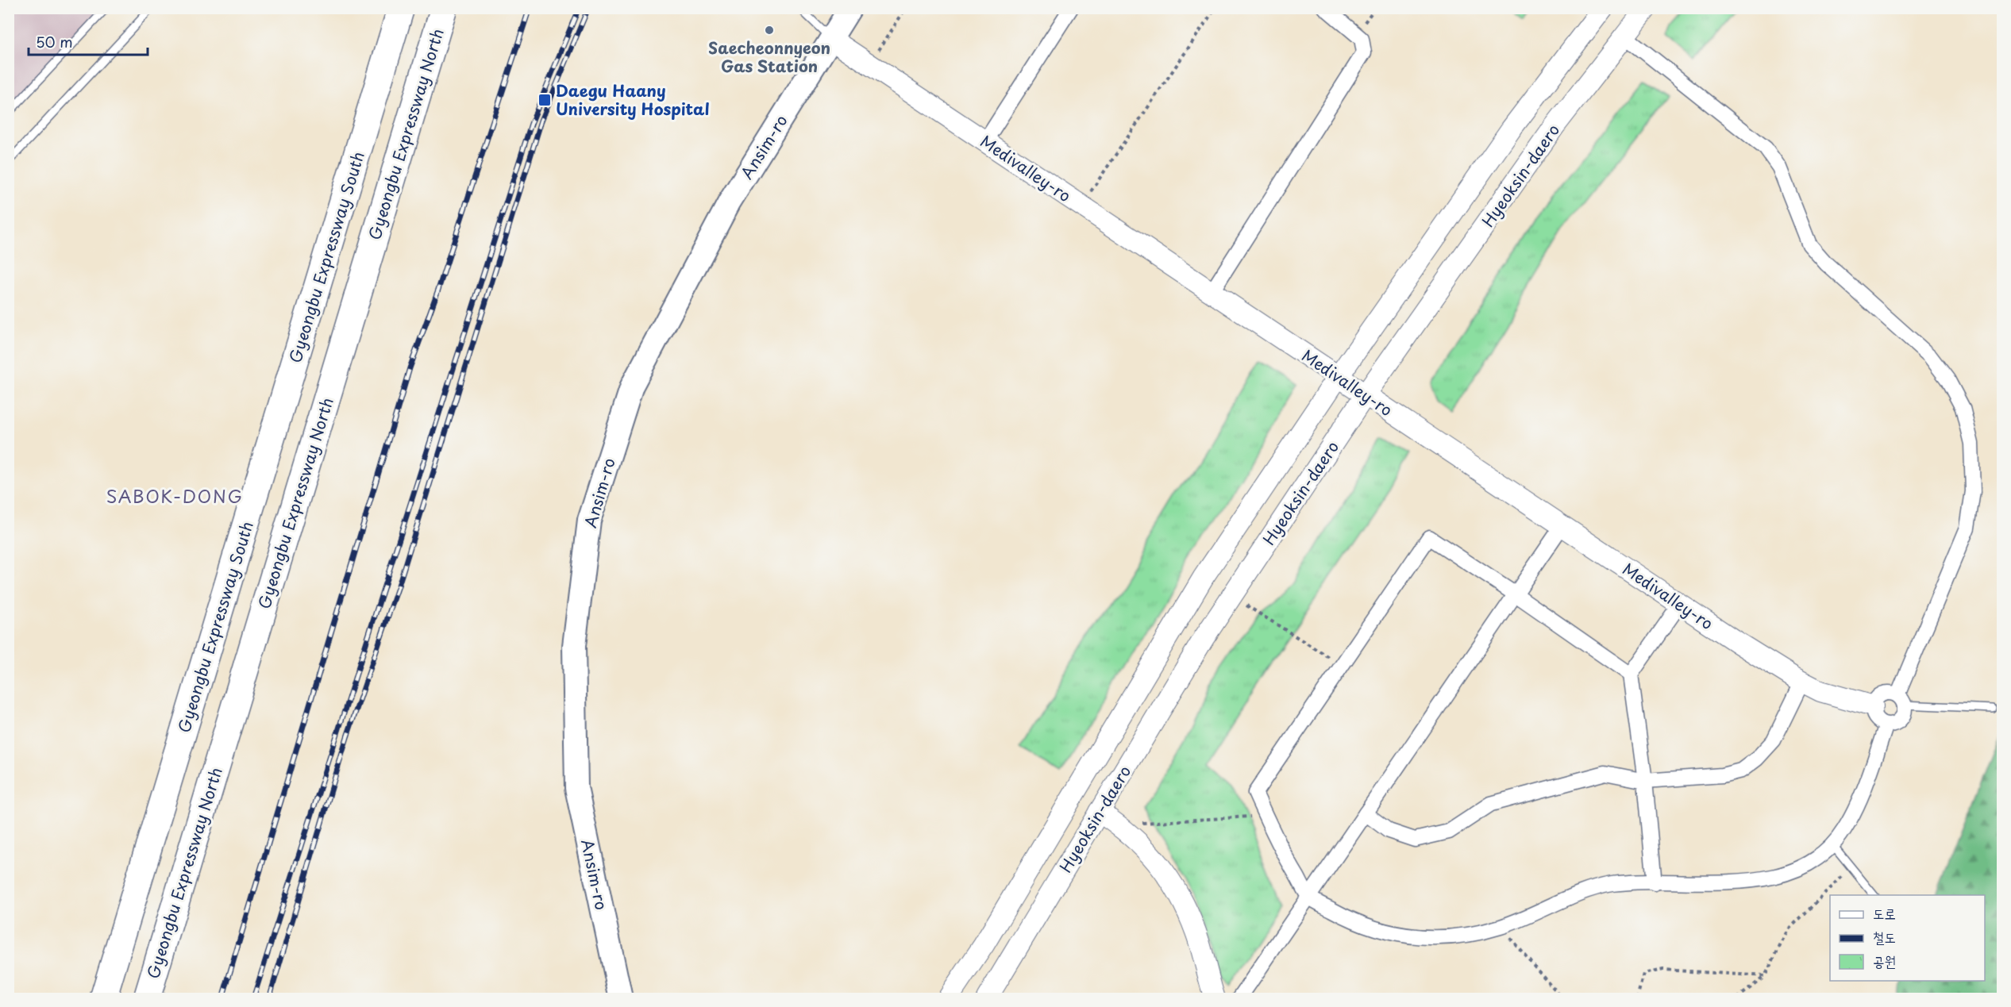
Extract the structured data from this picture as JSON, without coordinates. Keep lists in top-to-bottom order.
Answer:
{
  "streets": {
    "highway": ["Gyeongbu Expressway North", "Gyeongbu Expressway South"],
    "main road": ["Ansim-ro", "Medivalley-ro", "Hyeoksin-daero"]
  },
  "crossings": [
    ["Ansim-ro", "Medivalley-ro"],
    ["Medivalley-ro", "Hyeoksin-daero"]
  ],
  "districts": ["SABOK-DONG"],
  "places": {
    "other": ["Saecheonnyeon Gas Station"],
    "transit": ["Daegu Haany University Hospital"]
  },
  "legend": ["도로", "철도", "공원"],
  "scale_bar": "50 m"
}
